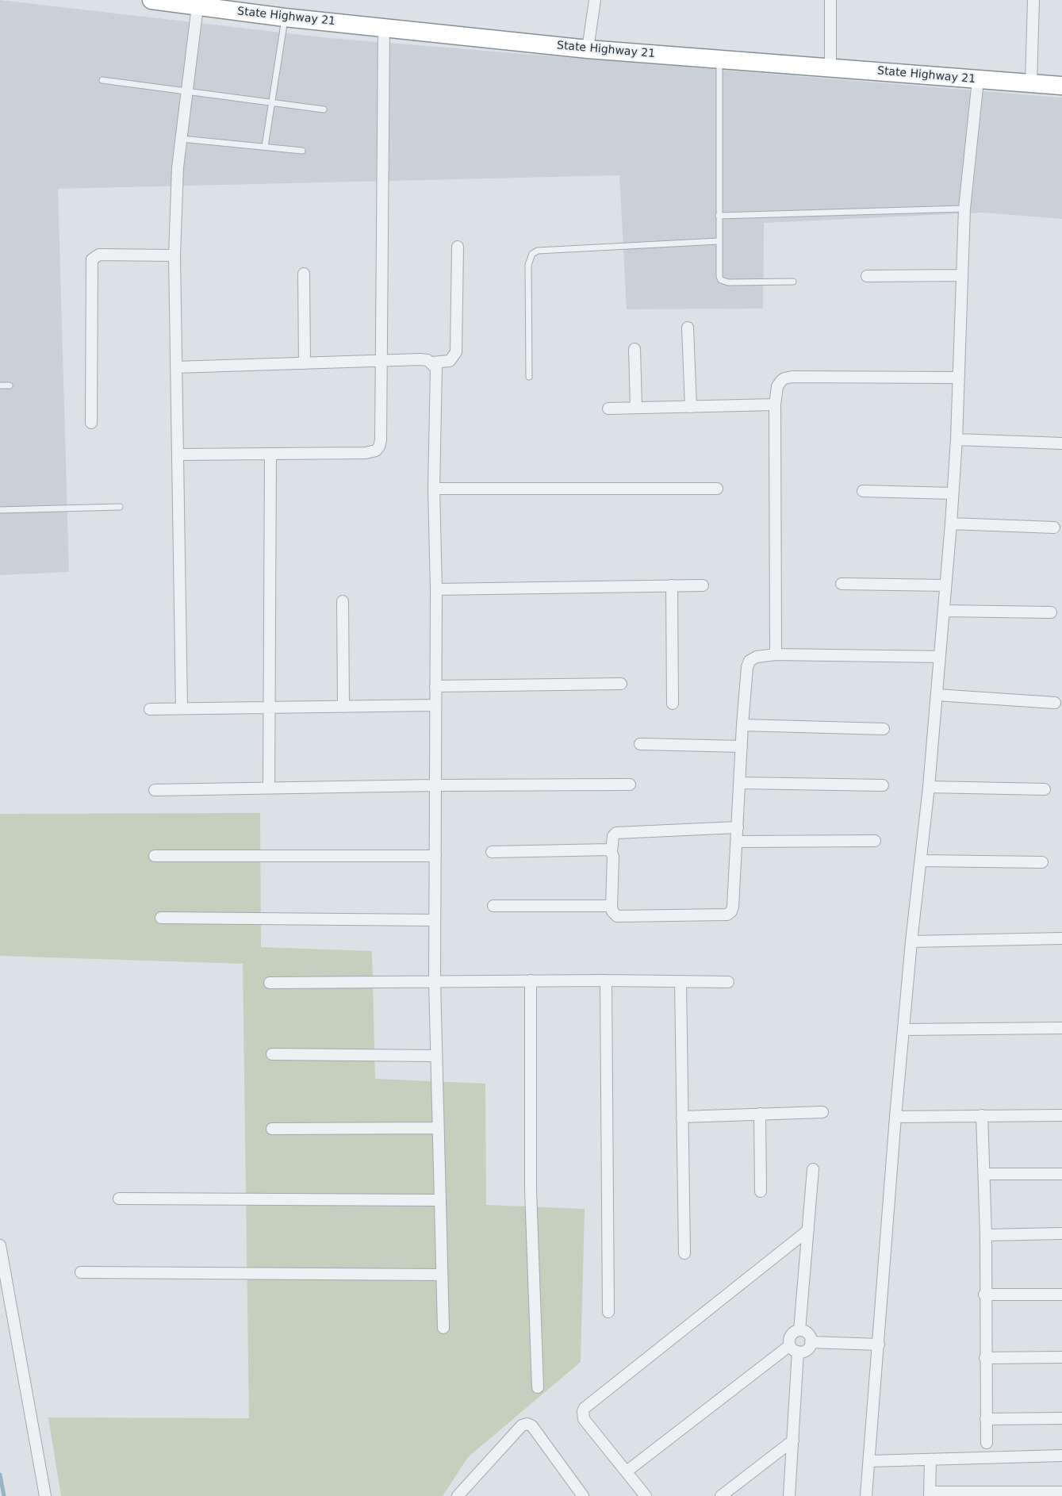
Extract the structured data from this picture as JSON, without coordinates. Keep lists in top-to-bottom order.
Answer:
{
  "streets": {
    "highway": ["State Highway 21"]
  }
}
